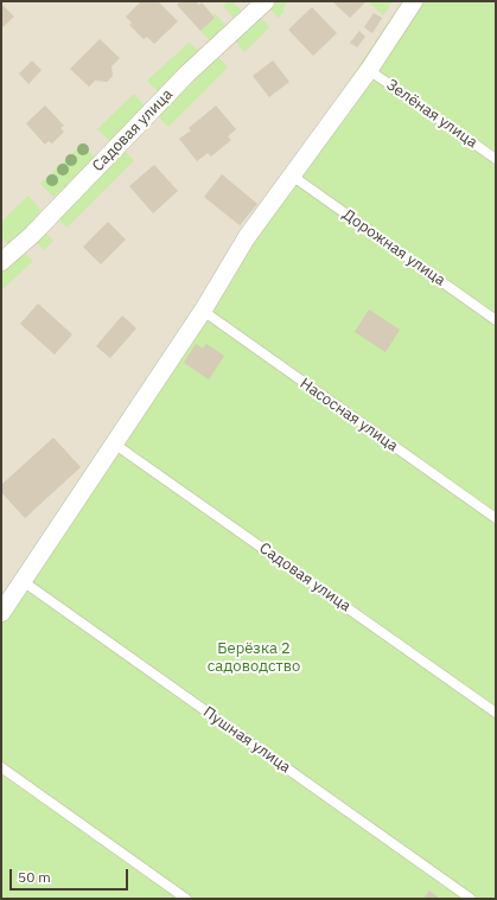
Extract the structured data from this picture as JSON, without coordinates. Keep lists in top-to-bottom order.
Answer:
{
  "streets": {
    "street": ["Садовая улица"],
    "lane": [
      "Зелёная улица",
      "Дорожная улица",
      "Насосная улица",
      "Пушная улица"
    ]
  },
  "parks": ["Берёзка 2 садоводство"],
  "scale_bar": "50 m"
}
